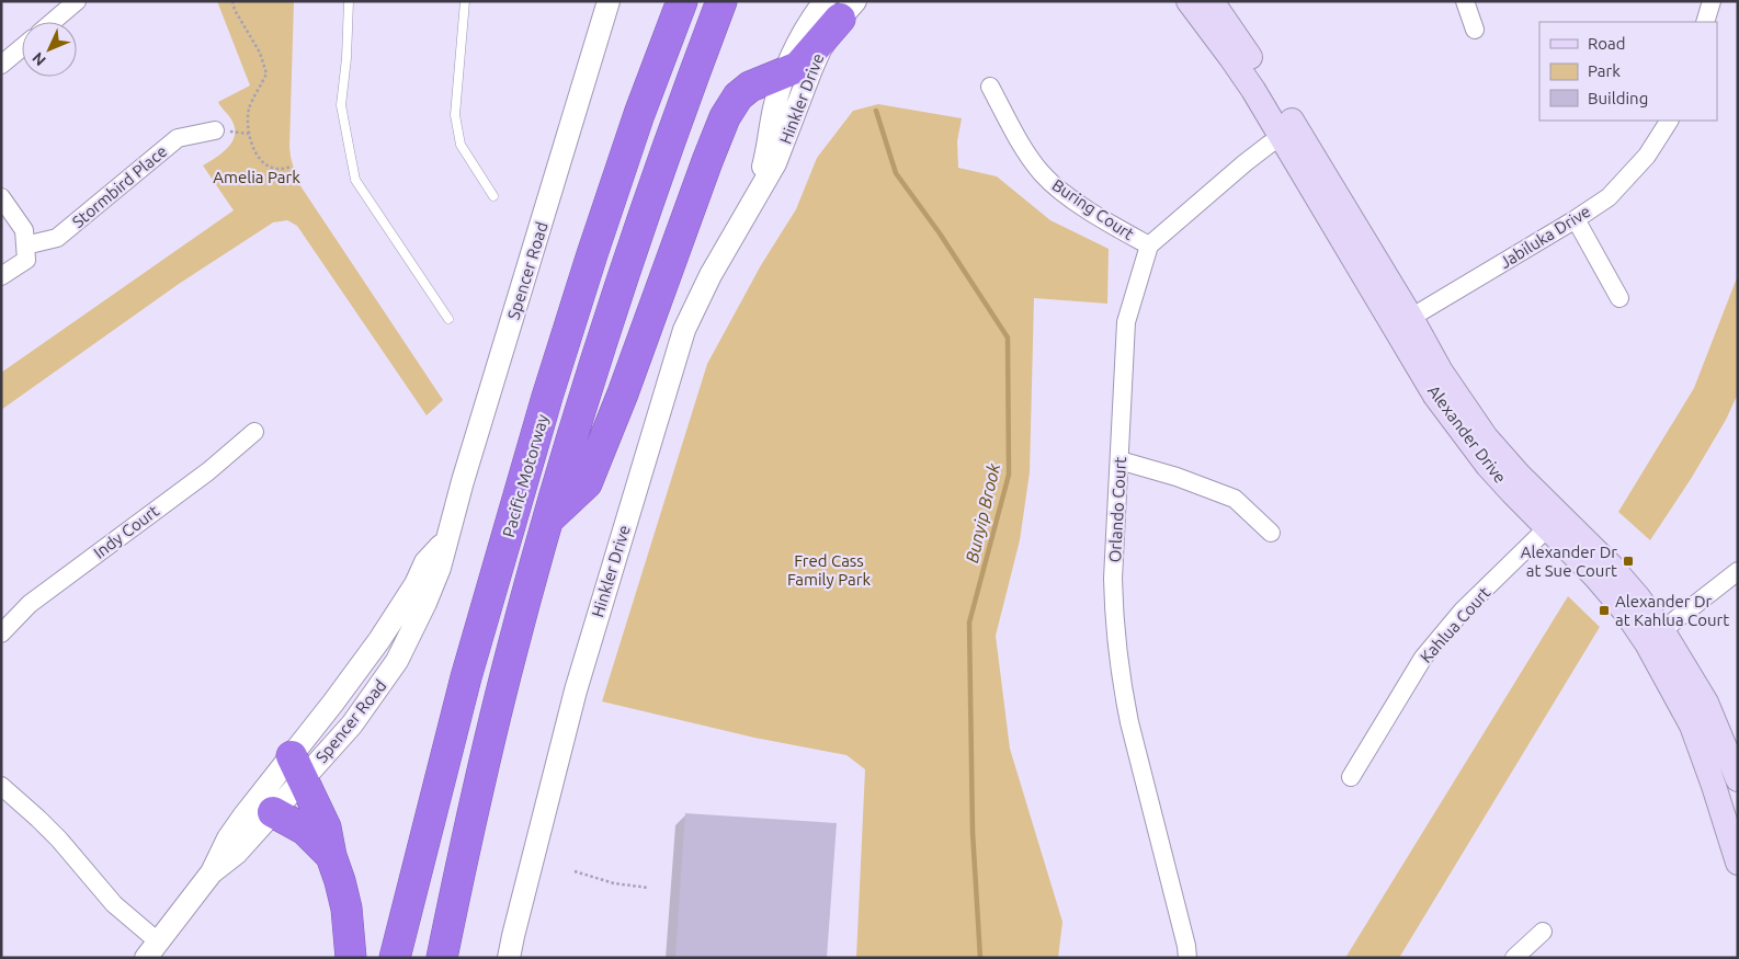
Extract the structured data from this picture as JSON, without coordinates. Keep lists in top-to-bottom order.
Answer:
{
  "streets": {
    "highway": ["Pacific Motorway"],
    "main road": ["Alexander Drive"],
    "street": [
      "Hinkler Drive",
      "Stormbird Place",
      "Buring Court",
      "Jabiluka Drive",
      "Spencer Road",
      "Orlando Court",
      "Indy Court",
      "Kahlua Court"
    ]
  },
  "crossings": [
    ["Buring Court", "Orlando Court"],
    ["Jabiluka Drive", "Alexander Drive"],
    ["Alexander Drive", "Kahlua Court"]
  ],
  "water": ["Bunyip Brook"],
  "parks": ["Amelia Park", "Fred Cass Family Park"],
  "places": {
    "transit": ["Alexander Dr at Sue Court", "Alexander Dr at Kahlua Court"]
  },
  "legend": ["Road", "Park", "Building"],
  "north": "bottom left"
}
